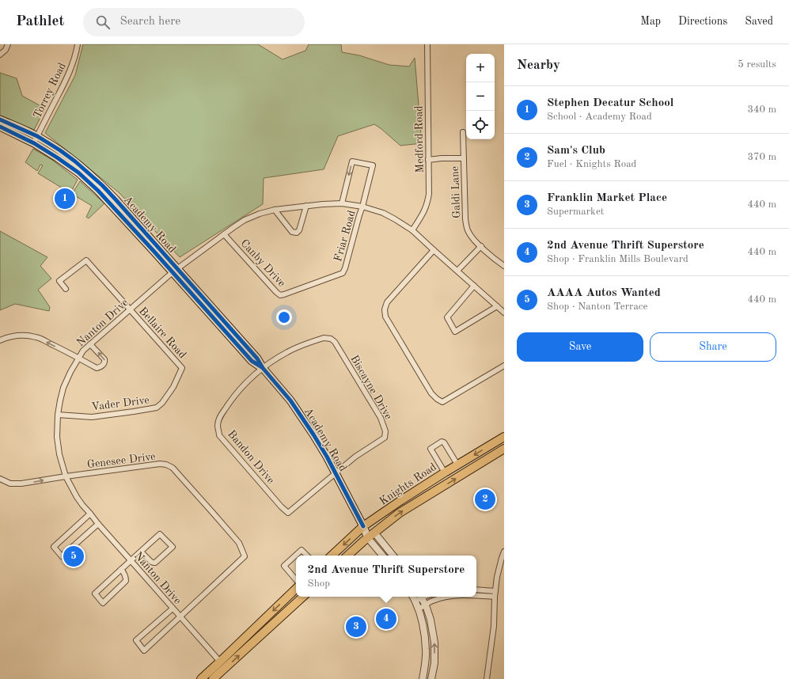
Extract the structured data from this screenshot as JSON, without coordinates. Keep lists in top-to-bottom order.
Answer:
{
  "streets": {
    "main road": ["Academy Road", "Knights Road"],
    "street": [
      "Torrey Road",
      "Medford Road",
      "Galdi Lane",
      "Friar Road",
      "Canby Drive",
      "Nanton Drive",
      "Bellaire Road",
      "Biscayne Drive",
      "Vader Drive",
      "Bandon Drive",
      "Genesee Drive"
    ]
  },
  "crossings": [
    ["Torrey Road", "Academy Road"],
    ["Medford Road", "Nanton Drive"],
    ["Academy Road", "Nanton Drive"],
    ["Academy Road", "Biscayne Drive"],
    ["Academy Road", "Bandon Drive"],
    ["Academy Road", "Knights Road"],
    ["Friar Road", "Canby Drive"],
    ["Friar Road", "Nanton Drive"],
    ["Canby Drive", "Nanton Drive"],
    ["Nanton Drive", "Bellaire Road"],
    ["Nanton Drive", "Vader Drive"],
    ["Nanton Drive", "Genesee Drive"],
    ["Bellaire Road", "Vader Drive"],
    ["Biscayne Drive", "Bandon Drive"]
  ],
  "page": {
    "header": "Pathlet",
    "search": "Search here",
    "nav": ["Map", "Directions", "Saved"],
    "heading": ["Nearby", "5 results"],
    "map_buttons": ["+", "−"],
    "list": [
      {
        "mark": "1",
        "name": "Stephen Decatur School",
        "note": "School · Academy Road",
        "value": "340 m"
      },
      {
        "mark": "2",
        "name": "Sam's Club",
        "note": "Fuel · Knights Road",
        "value": "370 m"
      },
      {
        "mark": "3",
        "name": "Franklin Market Place",
        "note": "Supermarket",
        "value": "440 m"
      },
      {
        "mark": "4",
        "name": "2nd Avenue Thrift Superstore",
        "note": "Shop · Franklin Mills Boulevard",
        "value": "440 m"
      },
      {
        "mark": "5",
        "name": "AAAA Autos Wanted",
        "note": "Shop · Nanton Terrace",
        "value": "440 m"
      }
    ],
    "pins": [
      "1",
      "2",
      "5",
      "4",
      "3"
    ],
    "buttons": ["Save", "Share"],
    "popup": ["2nd Avenue Thrift Superstore", "Shop"]
  }
}
